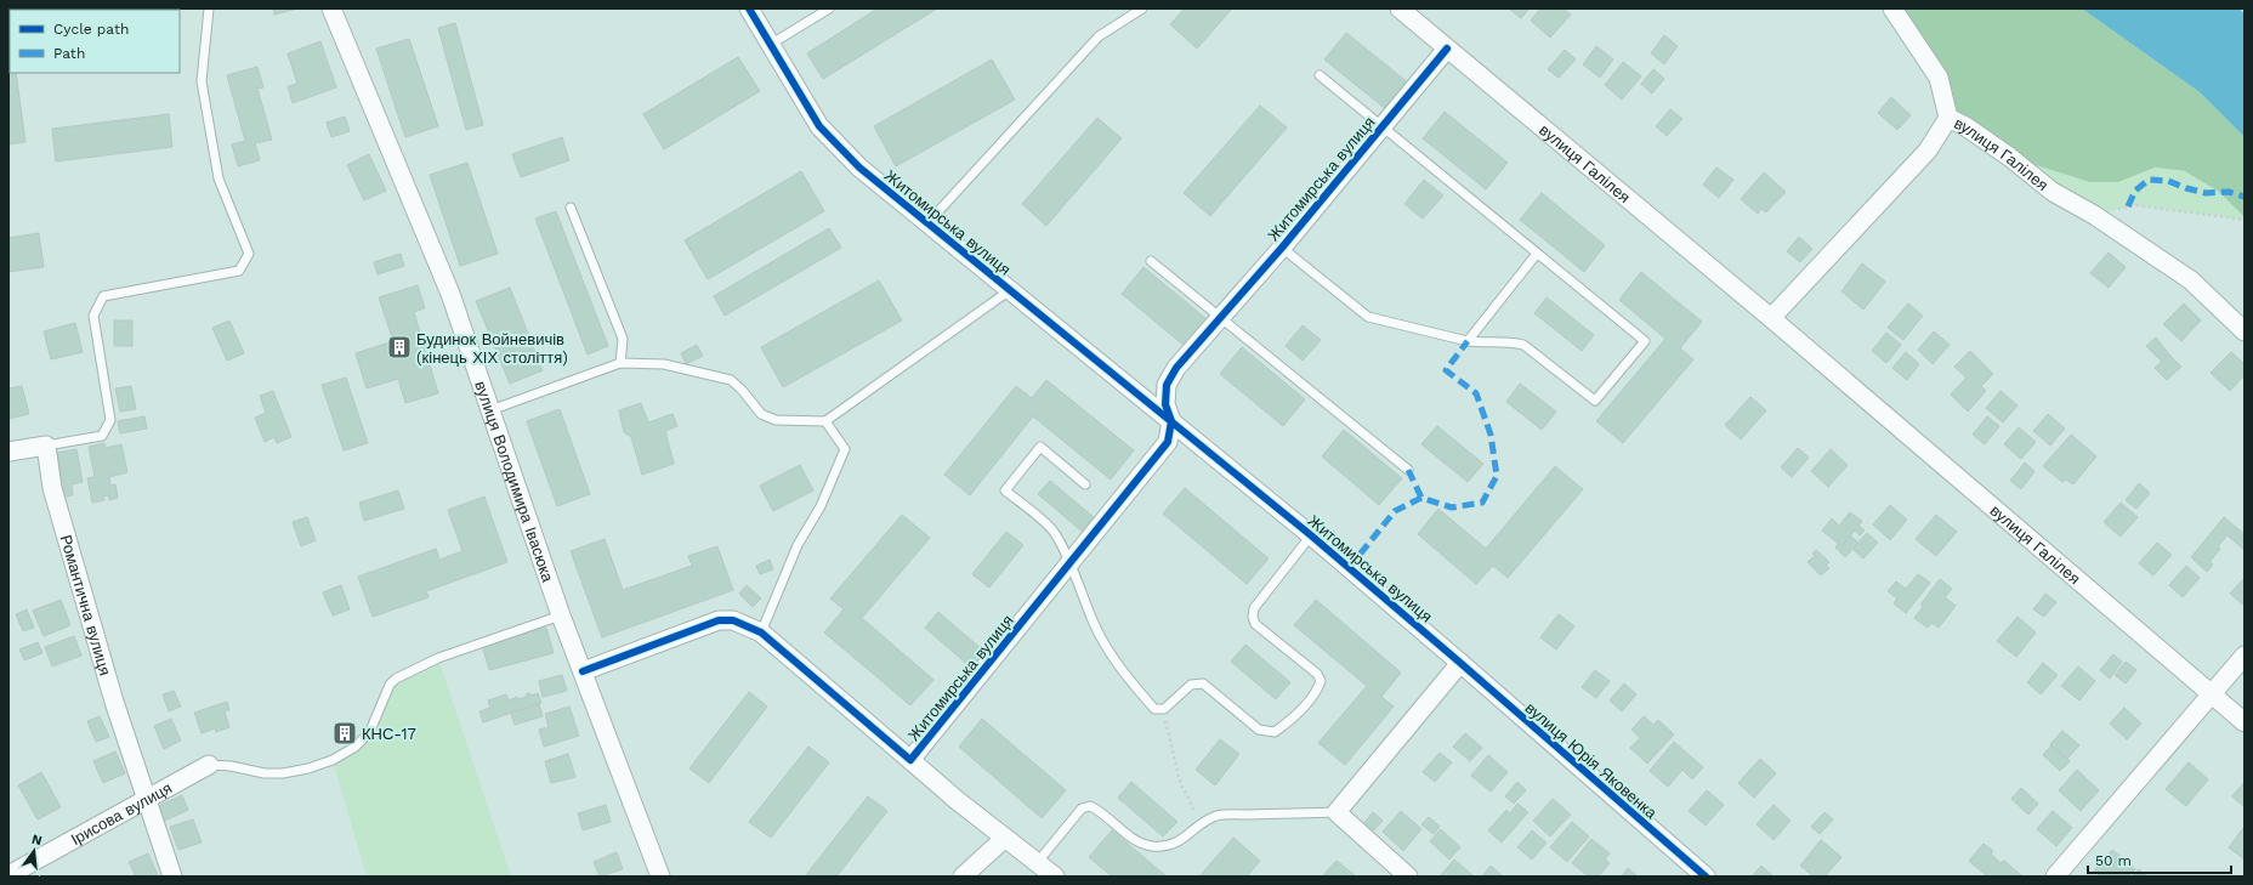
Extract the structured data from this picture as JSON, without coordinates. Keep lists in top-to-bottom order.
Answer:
{
  "streets": {
    "street": [
      "вулиця Галілея",
      "Житомирська вулиця",
      "вулиця Володимира Івасюка",
      "Романтична вулиця",
      "вулиця Юрія Яковенка",
      "Ірисова вулиця"
    ]
  },
  "crossings": [
    ["вулиця Галілея", "Житомирська вулиця"],
    ["Житомирська вулиця", "вулиця Володимира Івасюка"],
    ["Житомирська вулиця", "вулиця Юрія Яковенка"],
    ["Романтична вулиця", "Ірисова вулиця"]
  ],
  "places": {
    "building": ["Будинок Войневичів (кінець ХІХ століття)", "КНС-17"]
  },
  "legend": ["Cycle path", "Path"],
  "scale_bar": "50 m",
  "north": "top"
}
